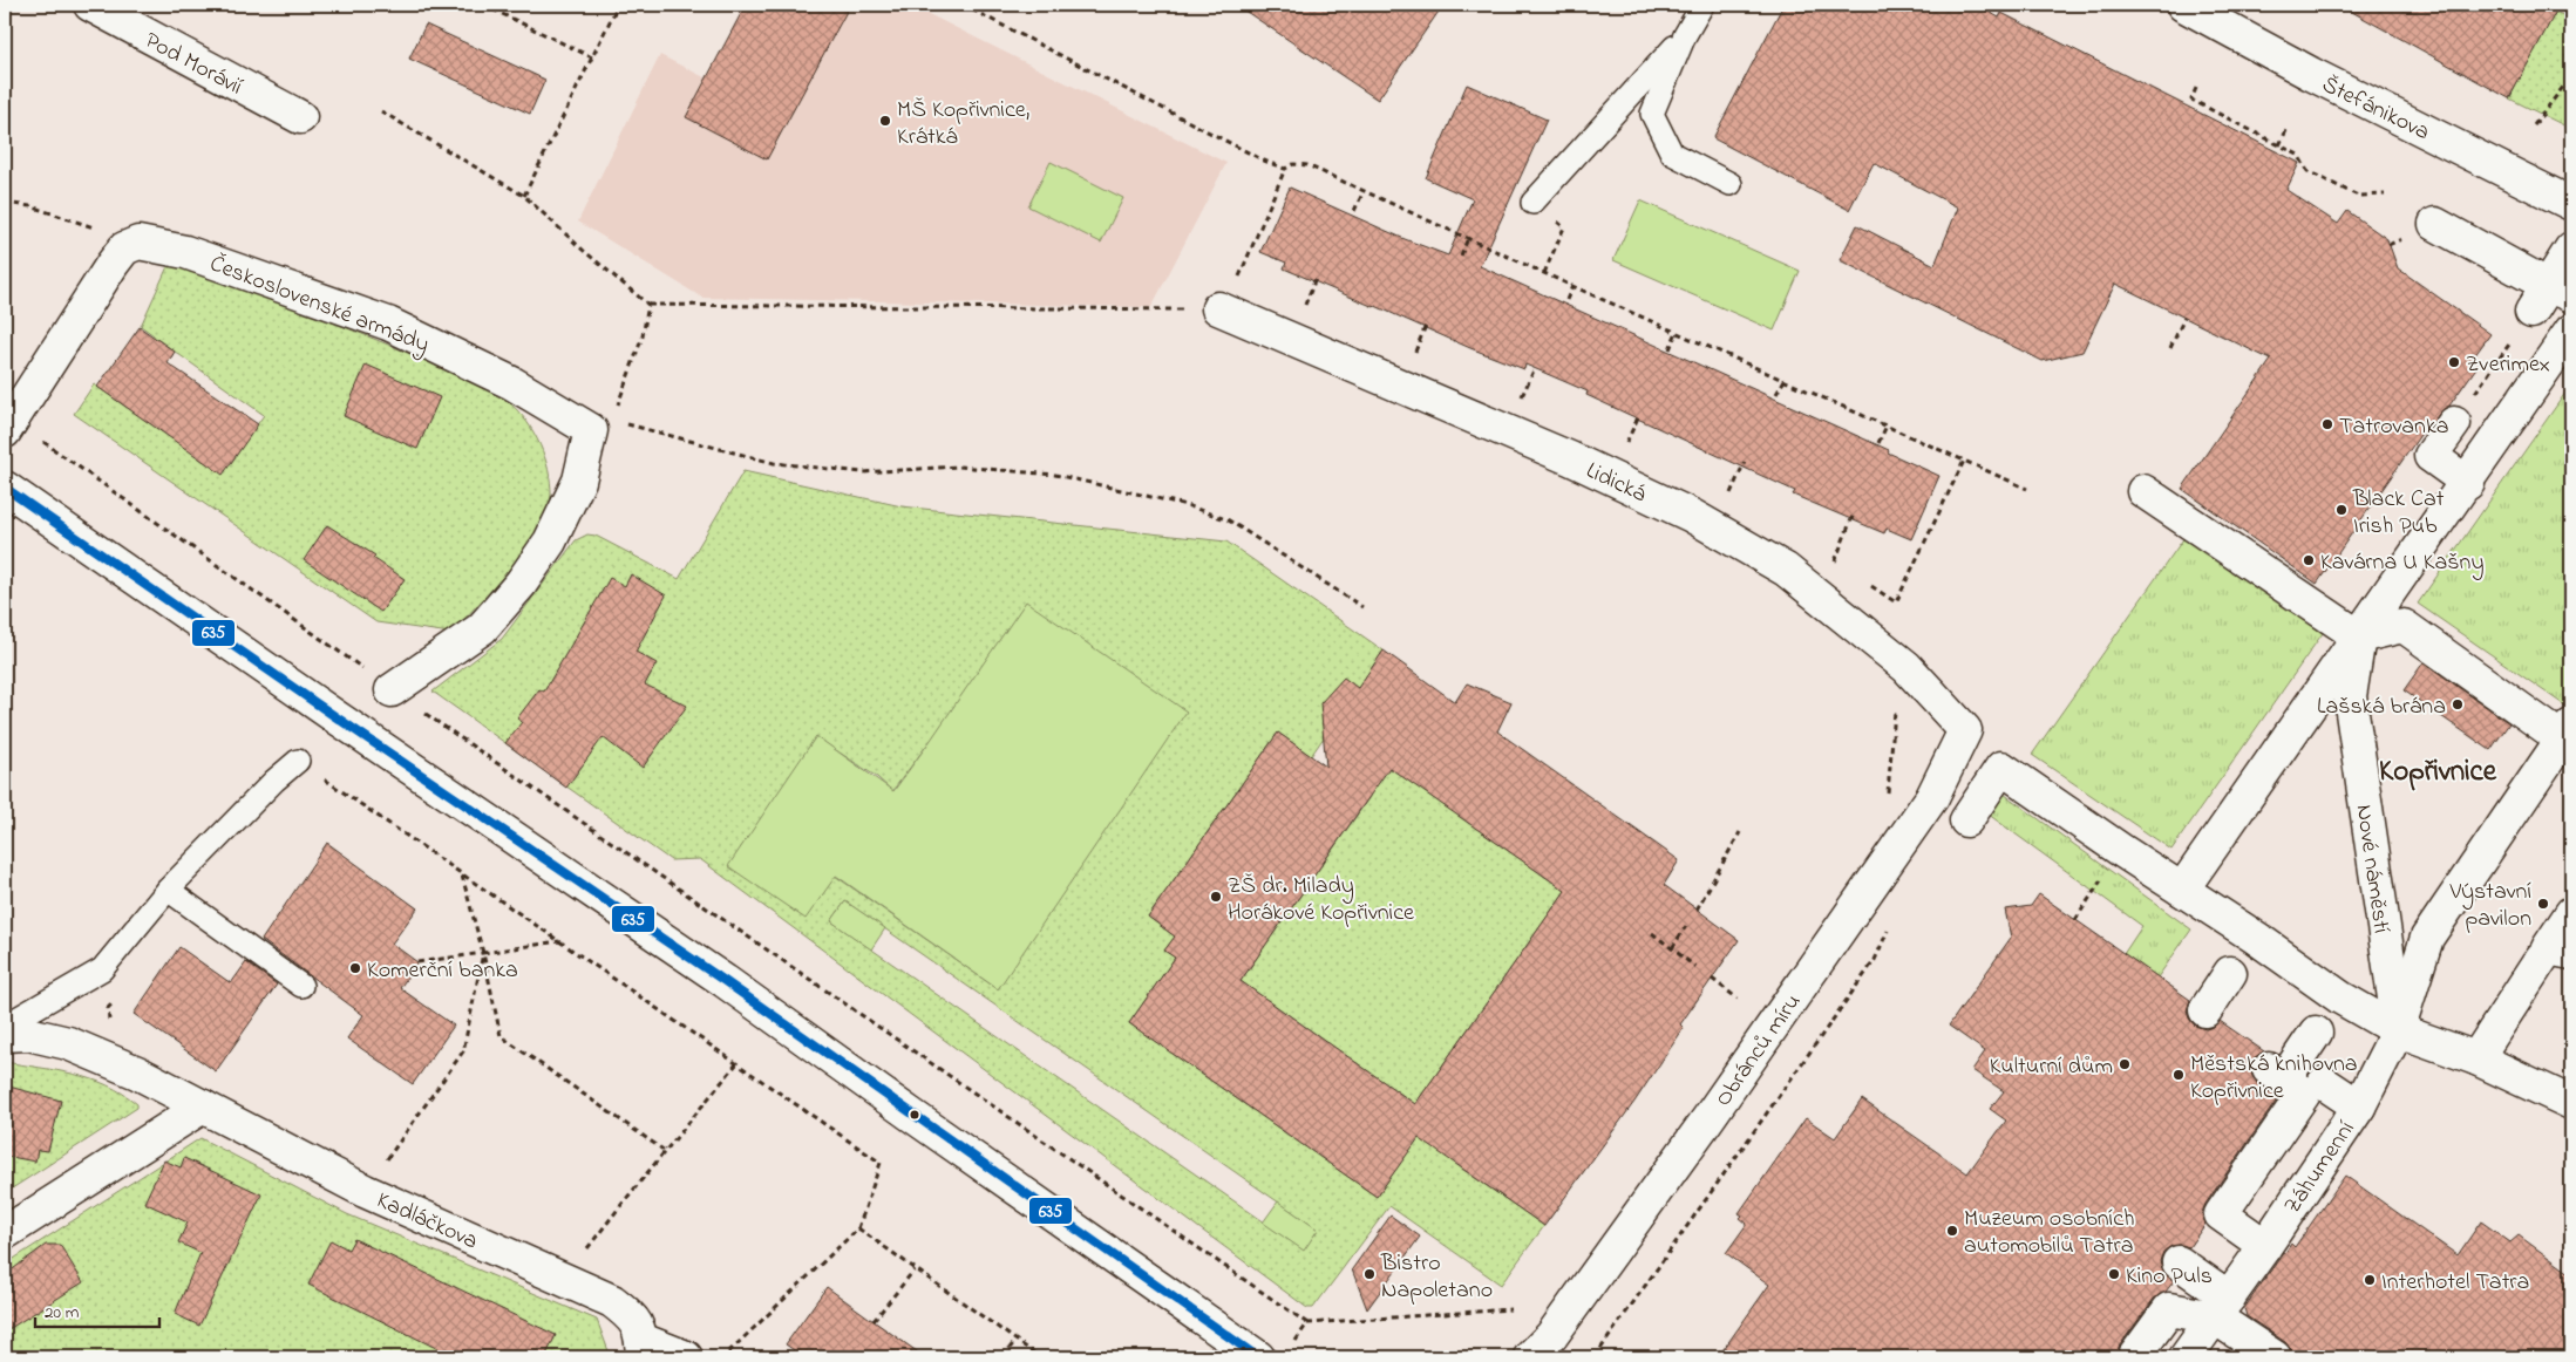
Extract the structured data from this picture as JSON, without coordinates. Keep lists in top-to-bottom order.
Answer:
{
  "streets": {
    "street": [
      "Pod Morávií",
      "Štefánikova",
      "Československé armády",
      "Lidická",
      "Nové náměstí",
      "Obránců míru",
      "Záhumenní",
      "Kadláčkova"
    ]
  },
  "crossings": [
    ["Lidická", "Obránců míru"],
    ["Nové náměstí", "Záhumenní"]
  ],
  "districts": ["Kopřivnice"],
  "places": [
    "MŠ Kopřivnice, Krátká",
    "Zverimex",
    "Tatrovanka",
    "Black Cat Irish Pub",
    "Kavárna U Kašny",
    "Lašská brána",
    "ZŠ dr. Milady Horákové Kopřivnice",
    "Výstavní pavilon",
    "Komerční banka",
    "Kulturní dům",
    "Městská knihovna Kopřivnice",
    "Muzeum osobních automobilů Tatra",
    "Bistro Napoletano",
    "Kino Puls",
    "Interhotel Tatra"
  ],
  "lines": ["transit line 635"],
  "scale_bar": "20 m"
}
